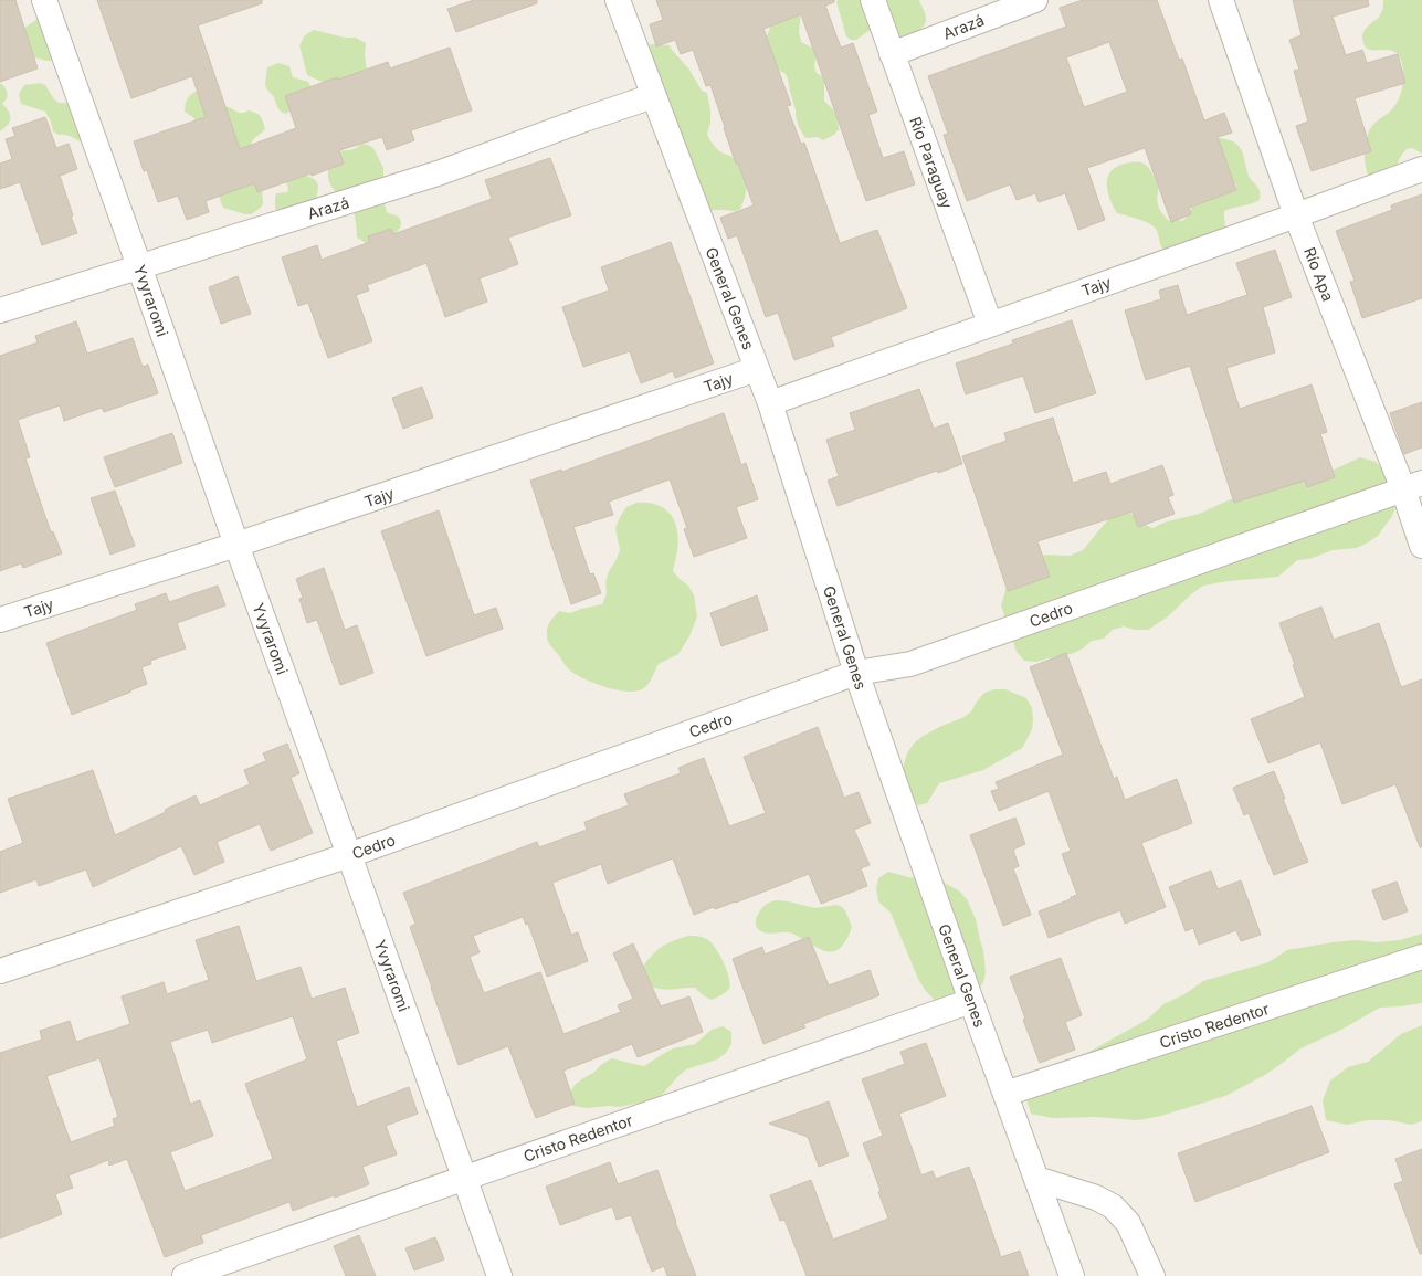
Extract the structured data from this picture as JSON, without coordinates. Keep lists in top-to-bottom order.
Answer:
{
  "streets": {
    "street": [
      "Arazá",
      "Río Paraguay",
      "Río Apa",
      "Tajy",
      "General Genes",
      "Yvyraromi",
      "Cedro",
      "Cristo Redentor"
    ]
  },
  "crossings": [
    ["Arazá", "Río Paraguay"],
    ["Arazá", "General Genes"],
    ["Arazá", "Yvyraromi"],
    ["Río Paraguay", "Tajy"],
    ["Río Apa", "Tajy"],
    ["Río Apa", "Cedro"],
    ["Tajy", "General Genes"],
    ["Tajy", "Yvyraromi"],
    ["General Genes", "Cedro"],
    ["General Genes", "Cristo Redentor"],
    ["Yvyraromi", "Cedro"],
    ["Yvyraromi", "Cristo Redentor"]
  ]
}
